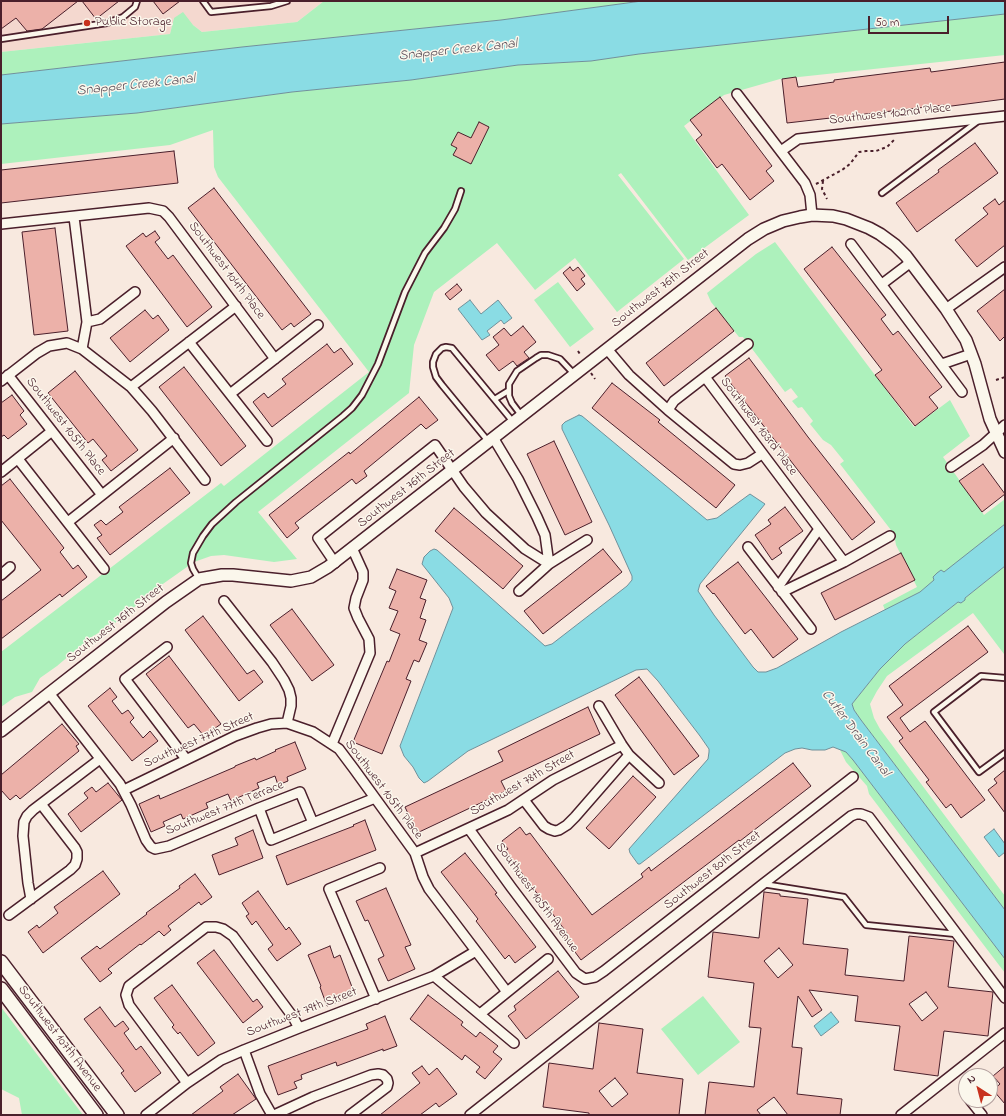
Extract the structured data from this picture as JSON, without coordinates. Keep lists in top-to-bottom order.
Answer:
{
  "streets": {
    "main road": ["Southwest 107th Avenue"],
    "street": [
      "Southwest 102nd Place",
      "Southwest 104th Place",
      "Southwest 76th Street",
      "Southwest 105th Place",
      "Southwest 103rd Place",
      "Southwest 77th Street",
      "Southwest 78th Street",
      "Southwest 77th Terrace",
      "Southwest 80th Street",
      "Southwest 105th Avenue",
      "Southwest 79th Street"
    ]
  },
  "crossings": [
    ["Southwest 105th Place", "Southwest 77th Street"],
    ["Southwest 105th Place", "Southwest 78th Street"],
    ["Southwest 105th Place", "Southwest 79th Street"],
    ["Southwest 77th Street", "Southwest 77th Terrace"],
    ["Southwest 78th Street", "Southwest 105th Avenue"],
    ["Southwest 80th Street", "Southwest 105th Avenue"]
  ],
  "water": ["Snapper Creek Canal", "Cutler Drain Canal"],
  "places": ["Public Storage"],
  "scale_bar": "50 m",
  "north": "top left"
}
